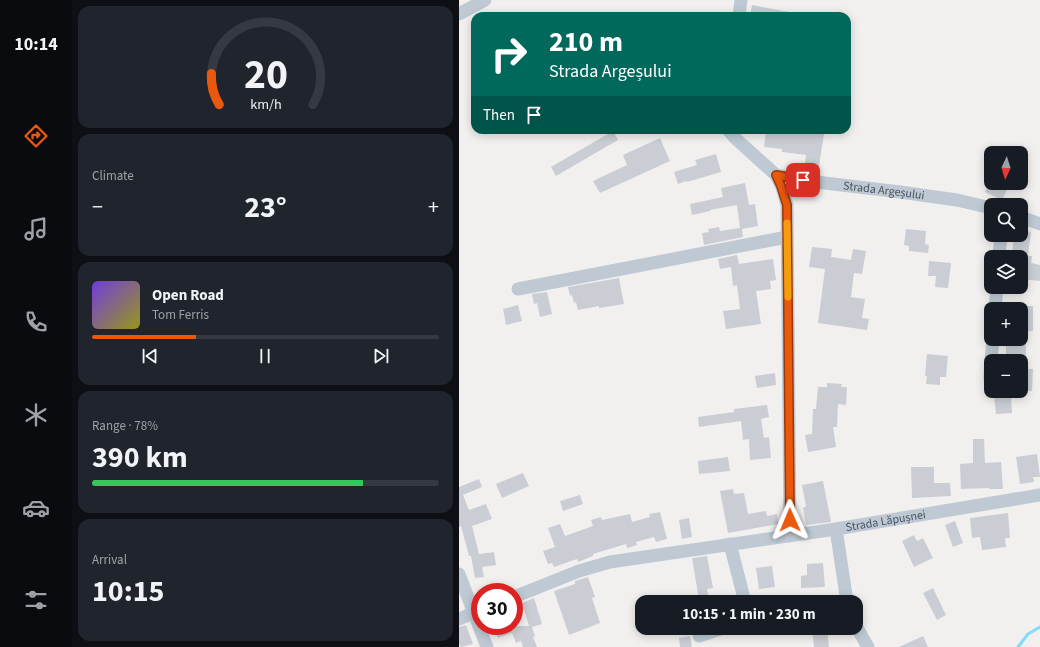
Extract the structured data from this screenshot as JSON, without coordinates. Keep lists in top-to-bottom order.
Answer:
{
  "streets": {
    "street": ["Strada Argeșului", "Strada Lăpușnei"]
  },
  "north": "bottom",
  "page": {
    "tabs": "10:14",
    "turn": ["210 m", "Strada Argeșului"],
    "then": "Then",
    "tile": [
      "Climate",
      ["Range · 78%", "390 km"],
      ["Arrival", "10:15"]
    ],
    "map_buttons": ["+", "−"],
    "heat": ["−", "23°", "+"],
    "song": ["Open Road", "Tom Ferris"],
    "limit": "30",
    "trip": "10:15 · 1 min · 230 m",
    "gauge": ["20", "km/h"]
  }
}
